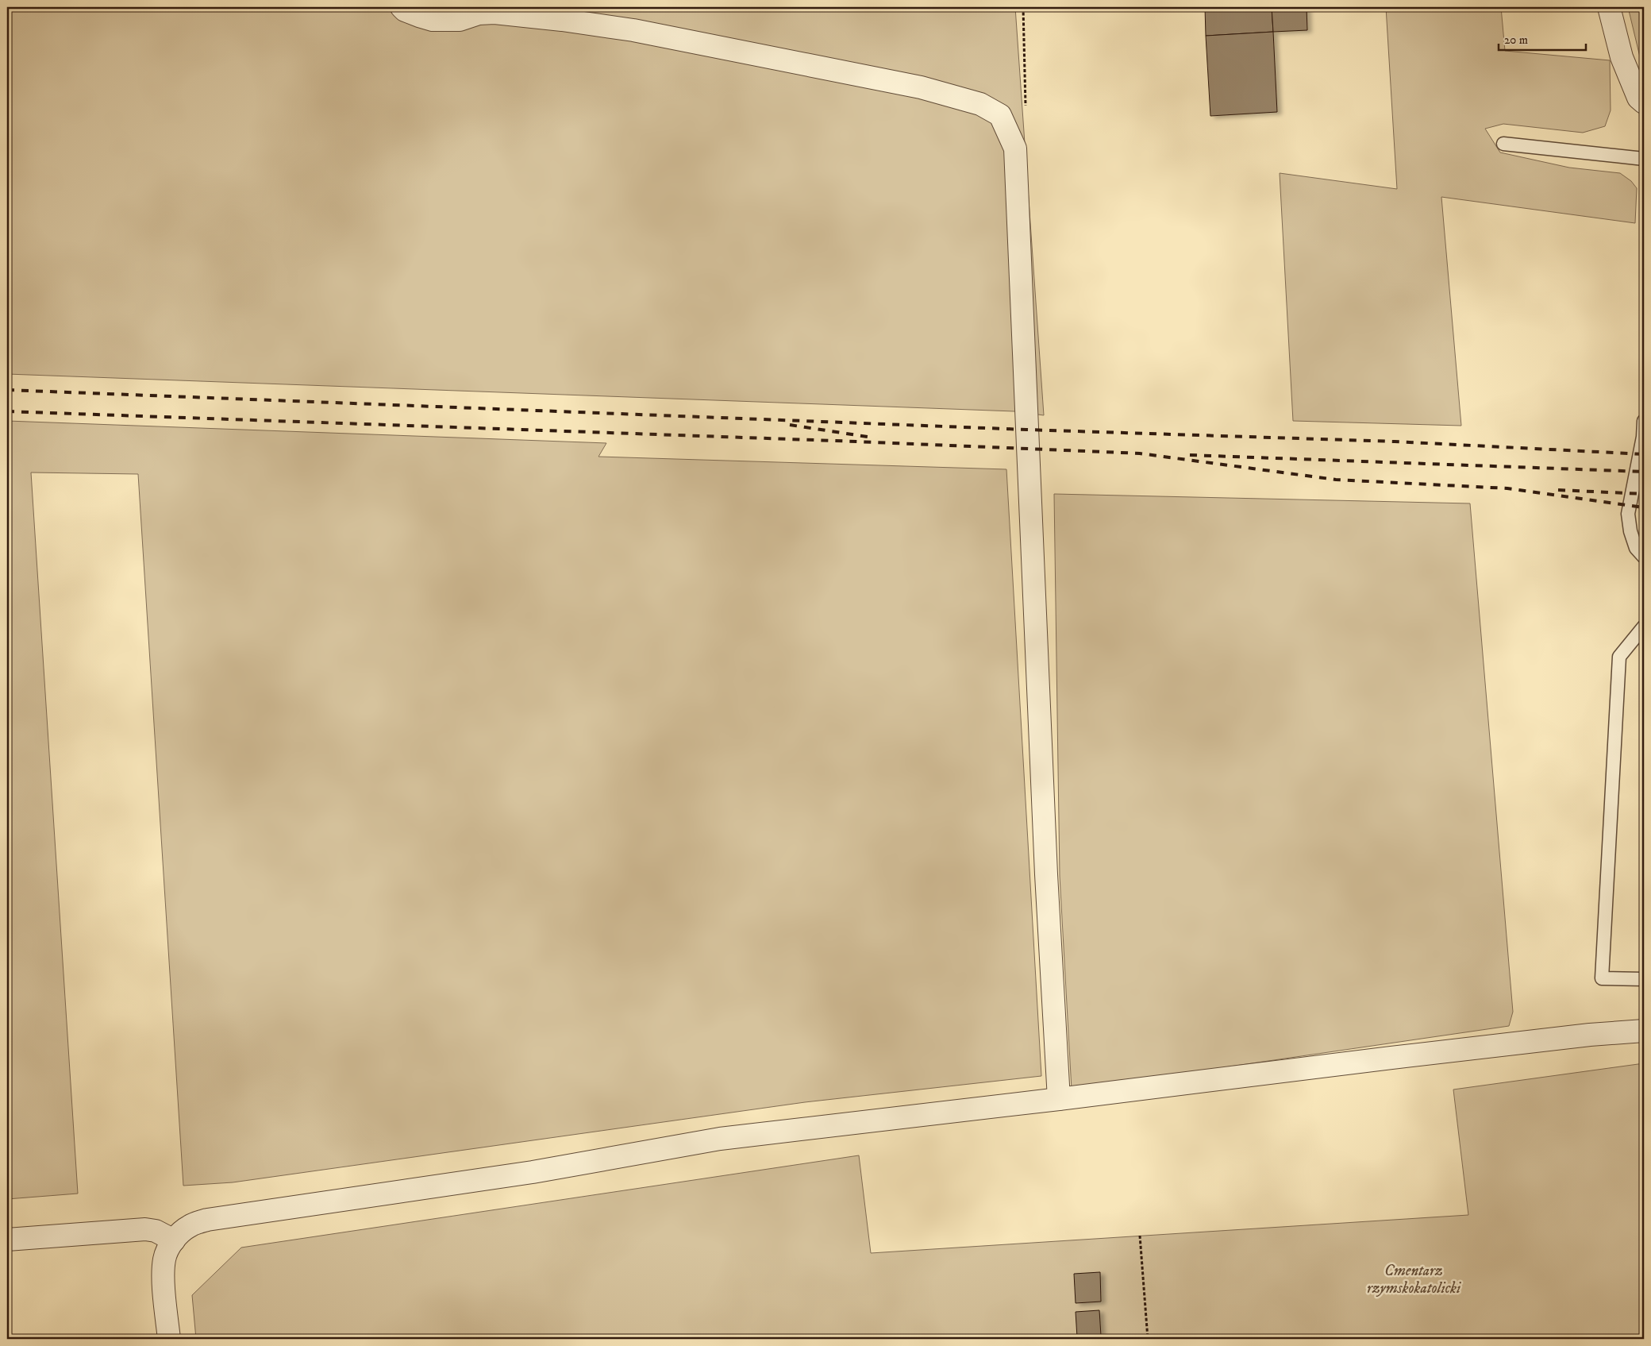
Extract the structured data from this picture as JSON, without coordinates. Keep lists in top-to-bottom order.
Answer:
{
  "parks": ["Cmentarz rzymskokatolicki"],
  "scale_bar": "20 m"
}
